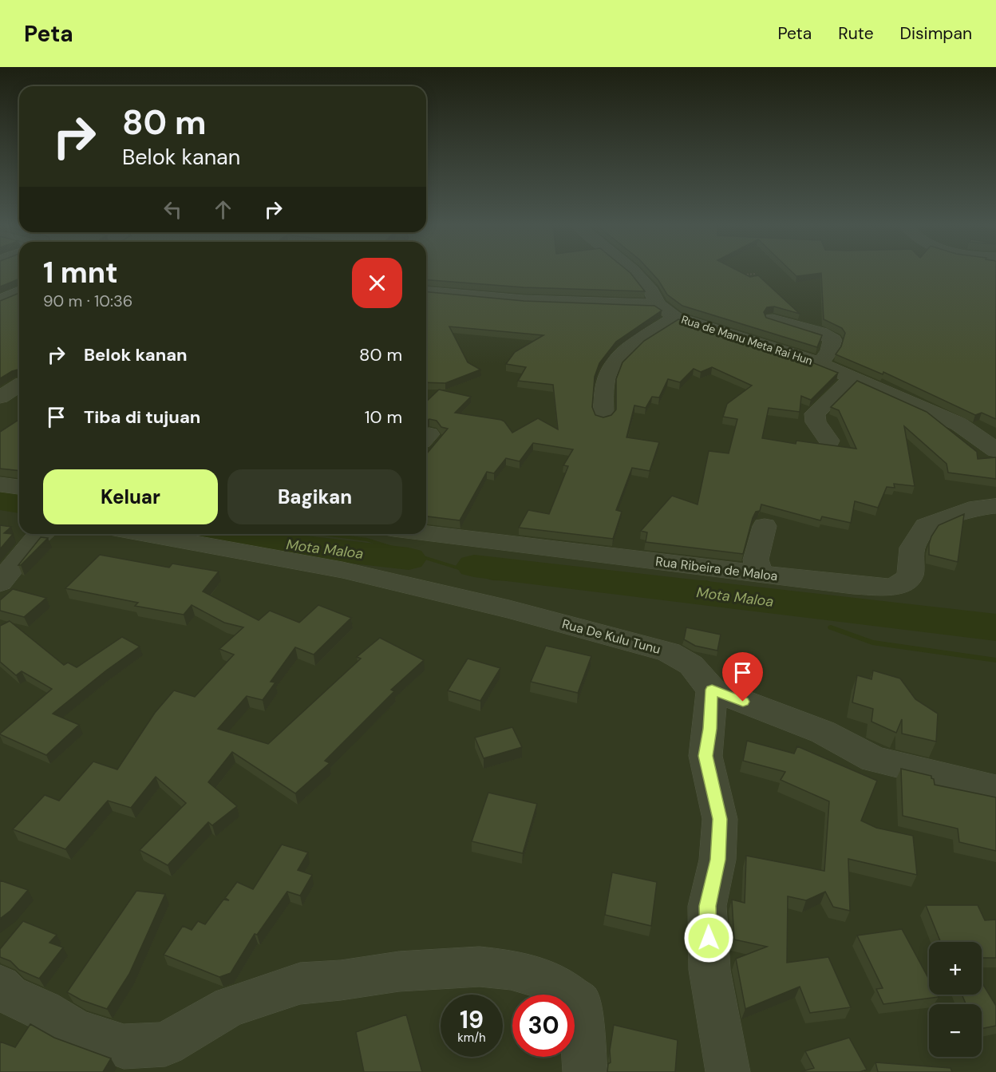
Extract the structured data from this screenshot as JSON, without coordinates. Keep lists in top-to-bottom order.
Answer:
{
  "streets": {
    "street": ["Rua de Manu Meta Rai Hun", "Rua Ribeira de Maloa", "Rua De Kulu Tunu"]
  },
  "water": ["Mota Maloa"],
  "page": {
    "header": "Peta",
    "nav": ["Peta", "Rute", "Disimpan"],
    "turn": ["80 m", "Belok kanan"],
    "heading": ["1 mnt", "90 m · 10:36"],
    "list": [
      {
        "name": "Belok kanan",
        "value": "80 m"
      },
      {
        "name": "Tiba di tujuan",
        "value": "10 m"
      }
    ],
    "buttons": ["Keluar", "Bagikan"],
    "map_buttons": ["+", "−"],
    "speed": "19 km/h",
    "limit": "30"
  }
}
